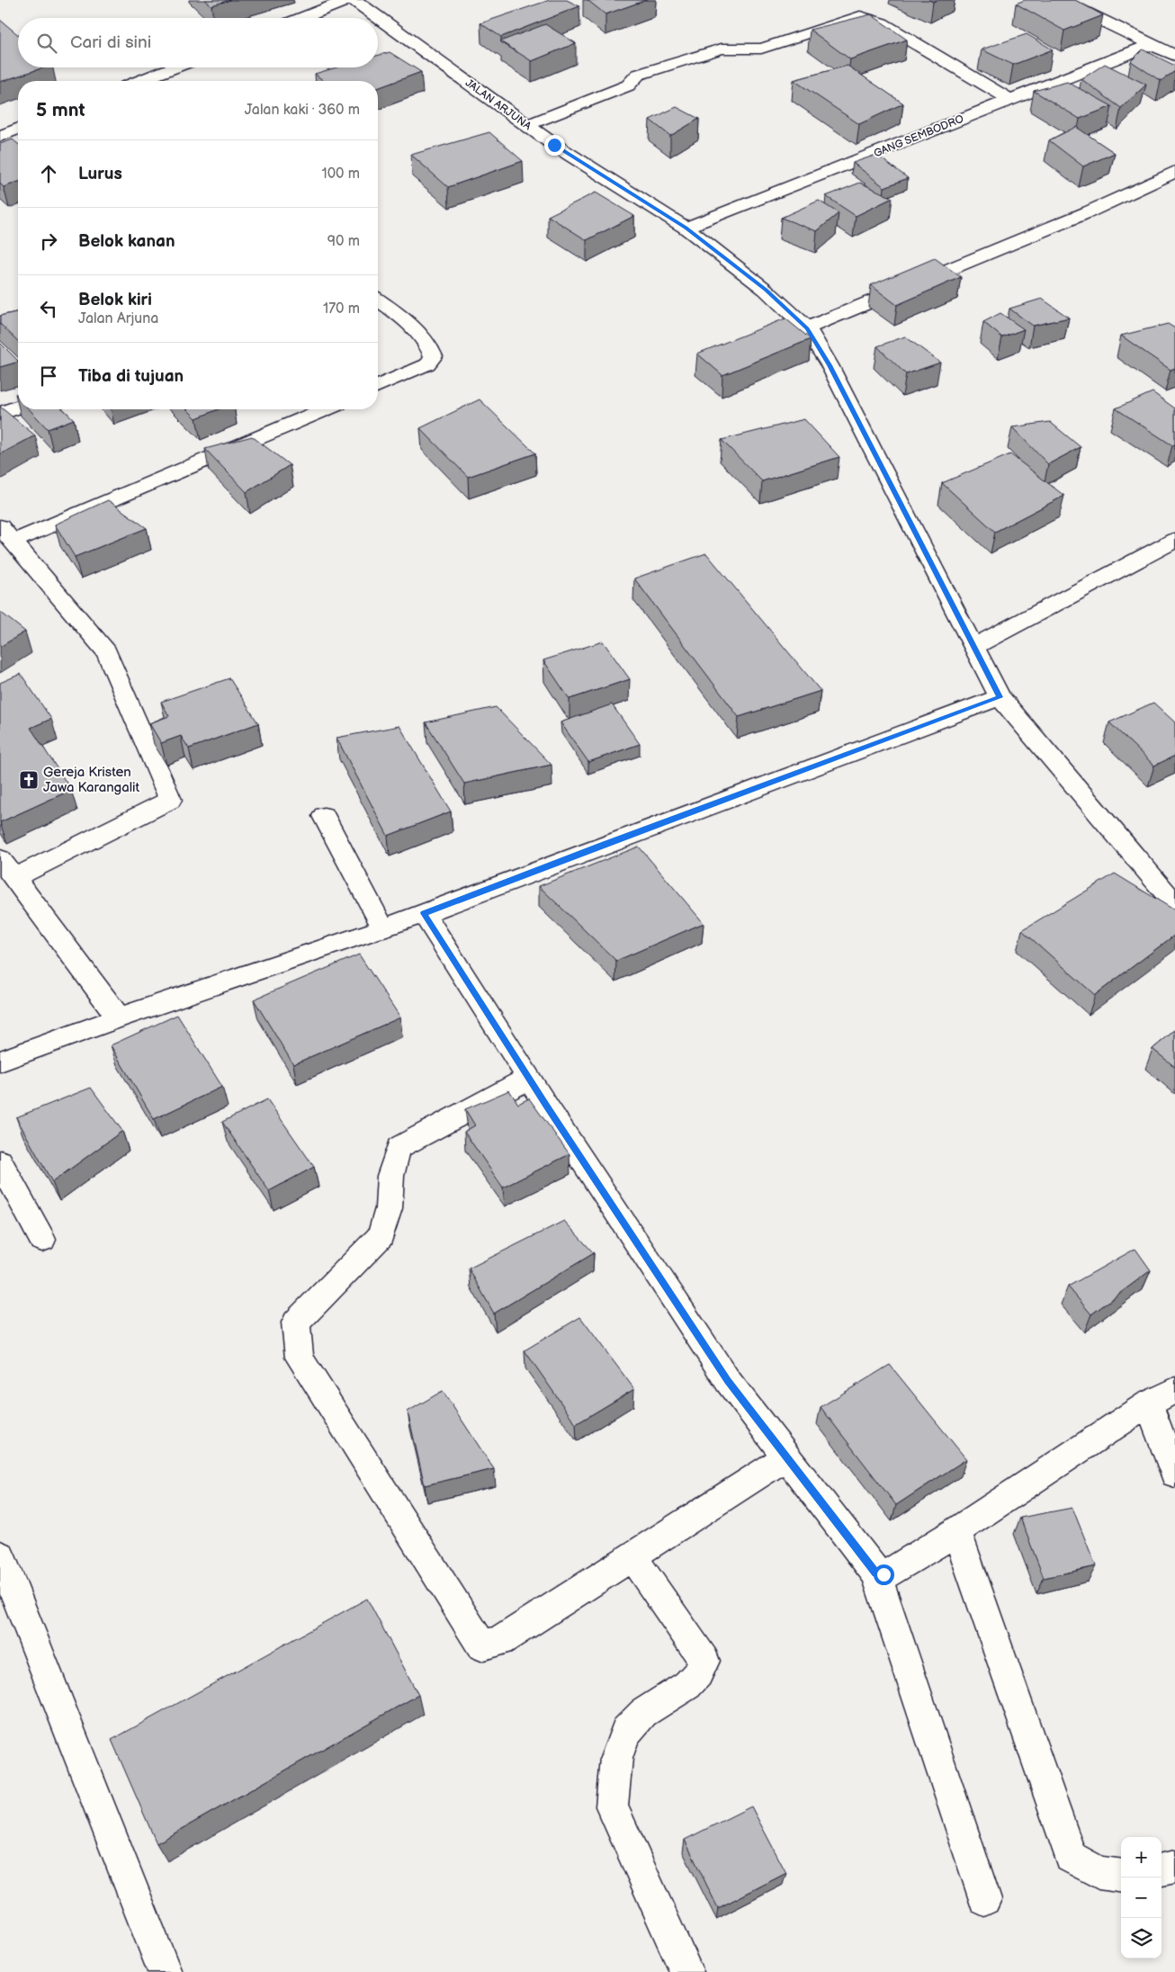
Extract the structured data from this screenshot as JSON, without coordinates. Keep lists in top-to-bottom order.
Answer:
{
  "streets": {
    "street": ["JALAN ARJUNA", "GANG SEMBODRO"]
  },
  "crossings": [
    ["JALAN ARJUNA", "GANG SEMBODRO"]
  ],
  "places": {
    "church": ["Gereja Kristen Jawa Karangalit"]
  },
  "page": {
    "search": "Cari di sini",
    "heading": ["5 mnt", "Jalan kaki · 360 m"],
    "list": [
      ["Lurus", "100 m"],
      ["Belok kanan", "90 m"],
      ["Belok kiri", "Jalan Arjuna", "170 m"],
      "Tiba di tujuan"
    ],
    "map_buttons": ["+", "−"]
  }
}
